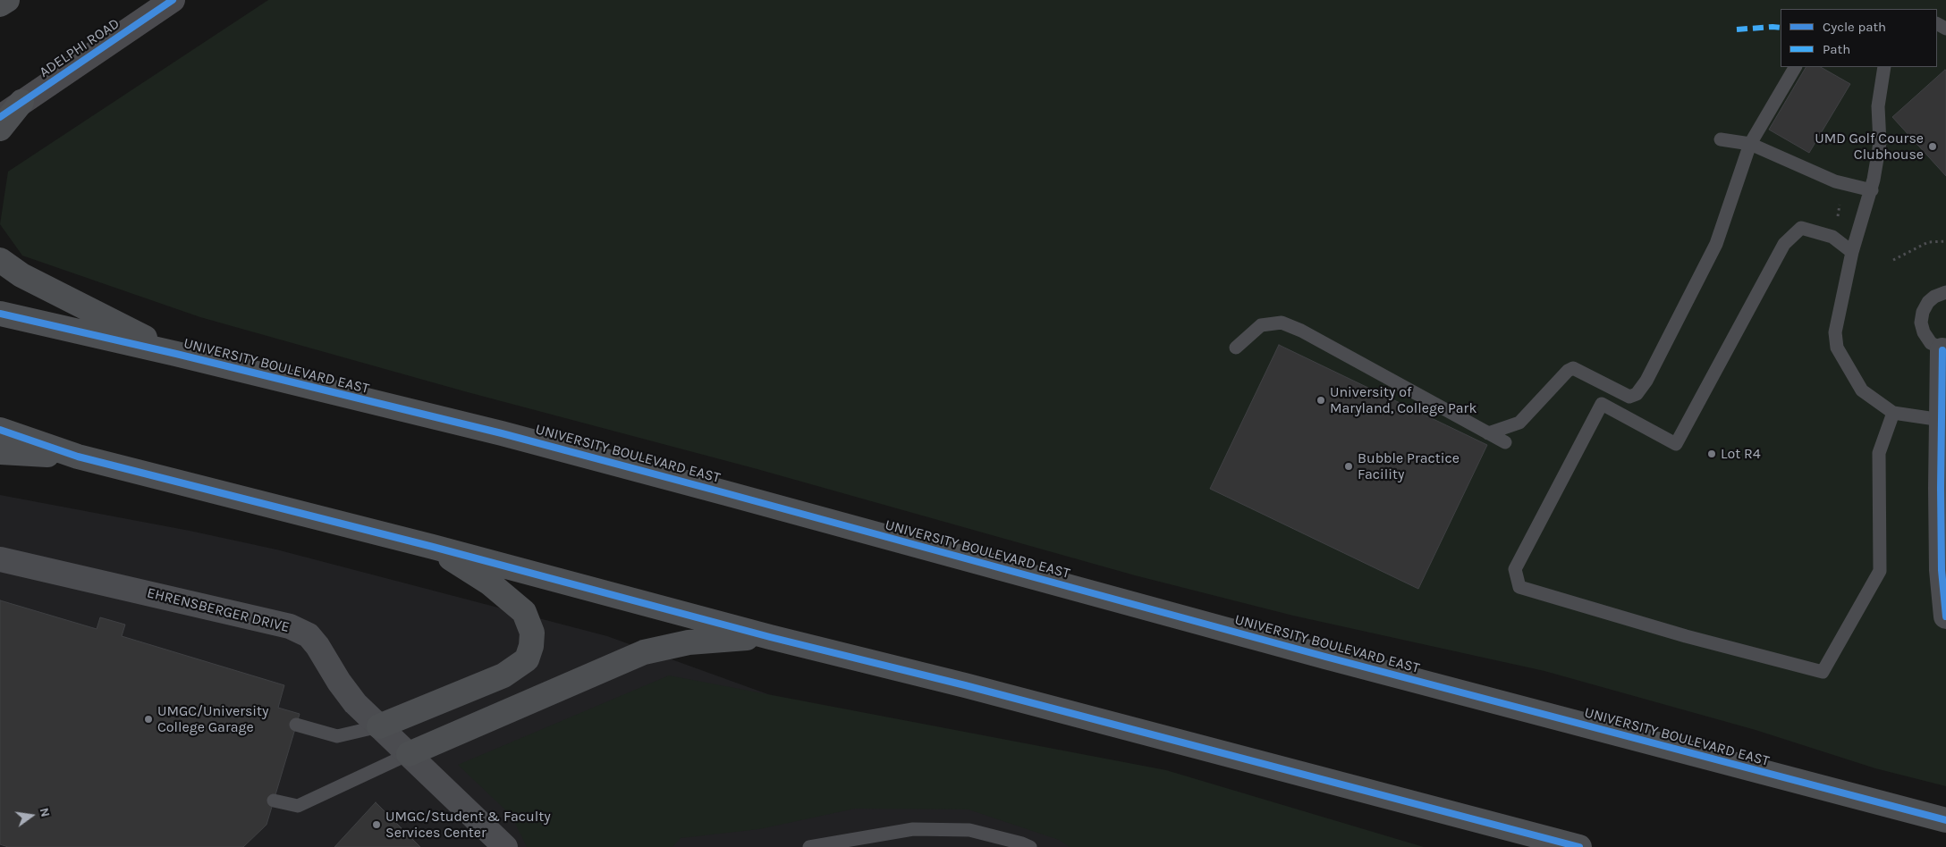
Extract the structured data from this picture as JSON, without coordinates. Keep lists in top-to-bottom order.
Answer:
{
  "streets": {
    "main road": ["ADELPHI ROAD", "UNIVERSITY BOULEVARD EAST"],
    "street": ["EHRENSBERGER DRIVE"]
  },
  "places": [
    "UMD Golf Course Clubhouse",
    "University of Maryland, College Park",
    "Lot R4",
    "Bubble Practice Facility",
    "UMGC/University College Garage",
    "UMGC/Student & Faculty Services Center"
  ],
  "legend": ["Cycle path", "Path"],
  "north": "right"
}
